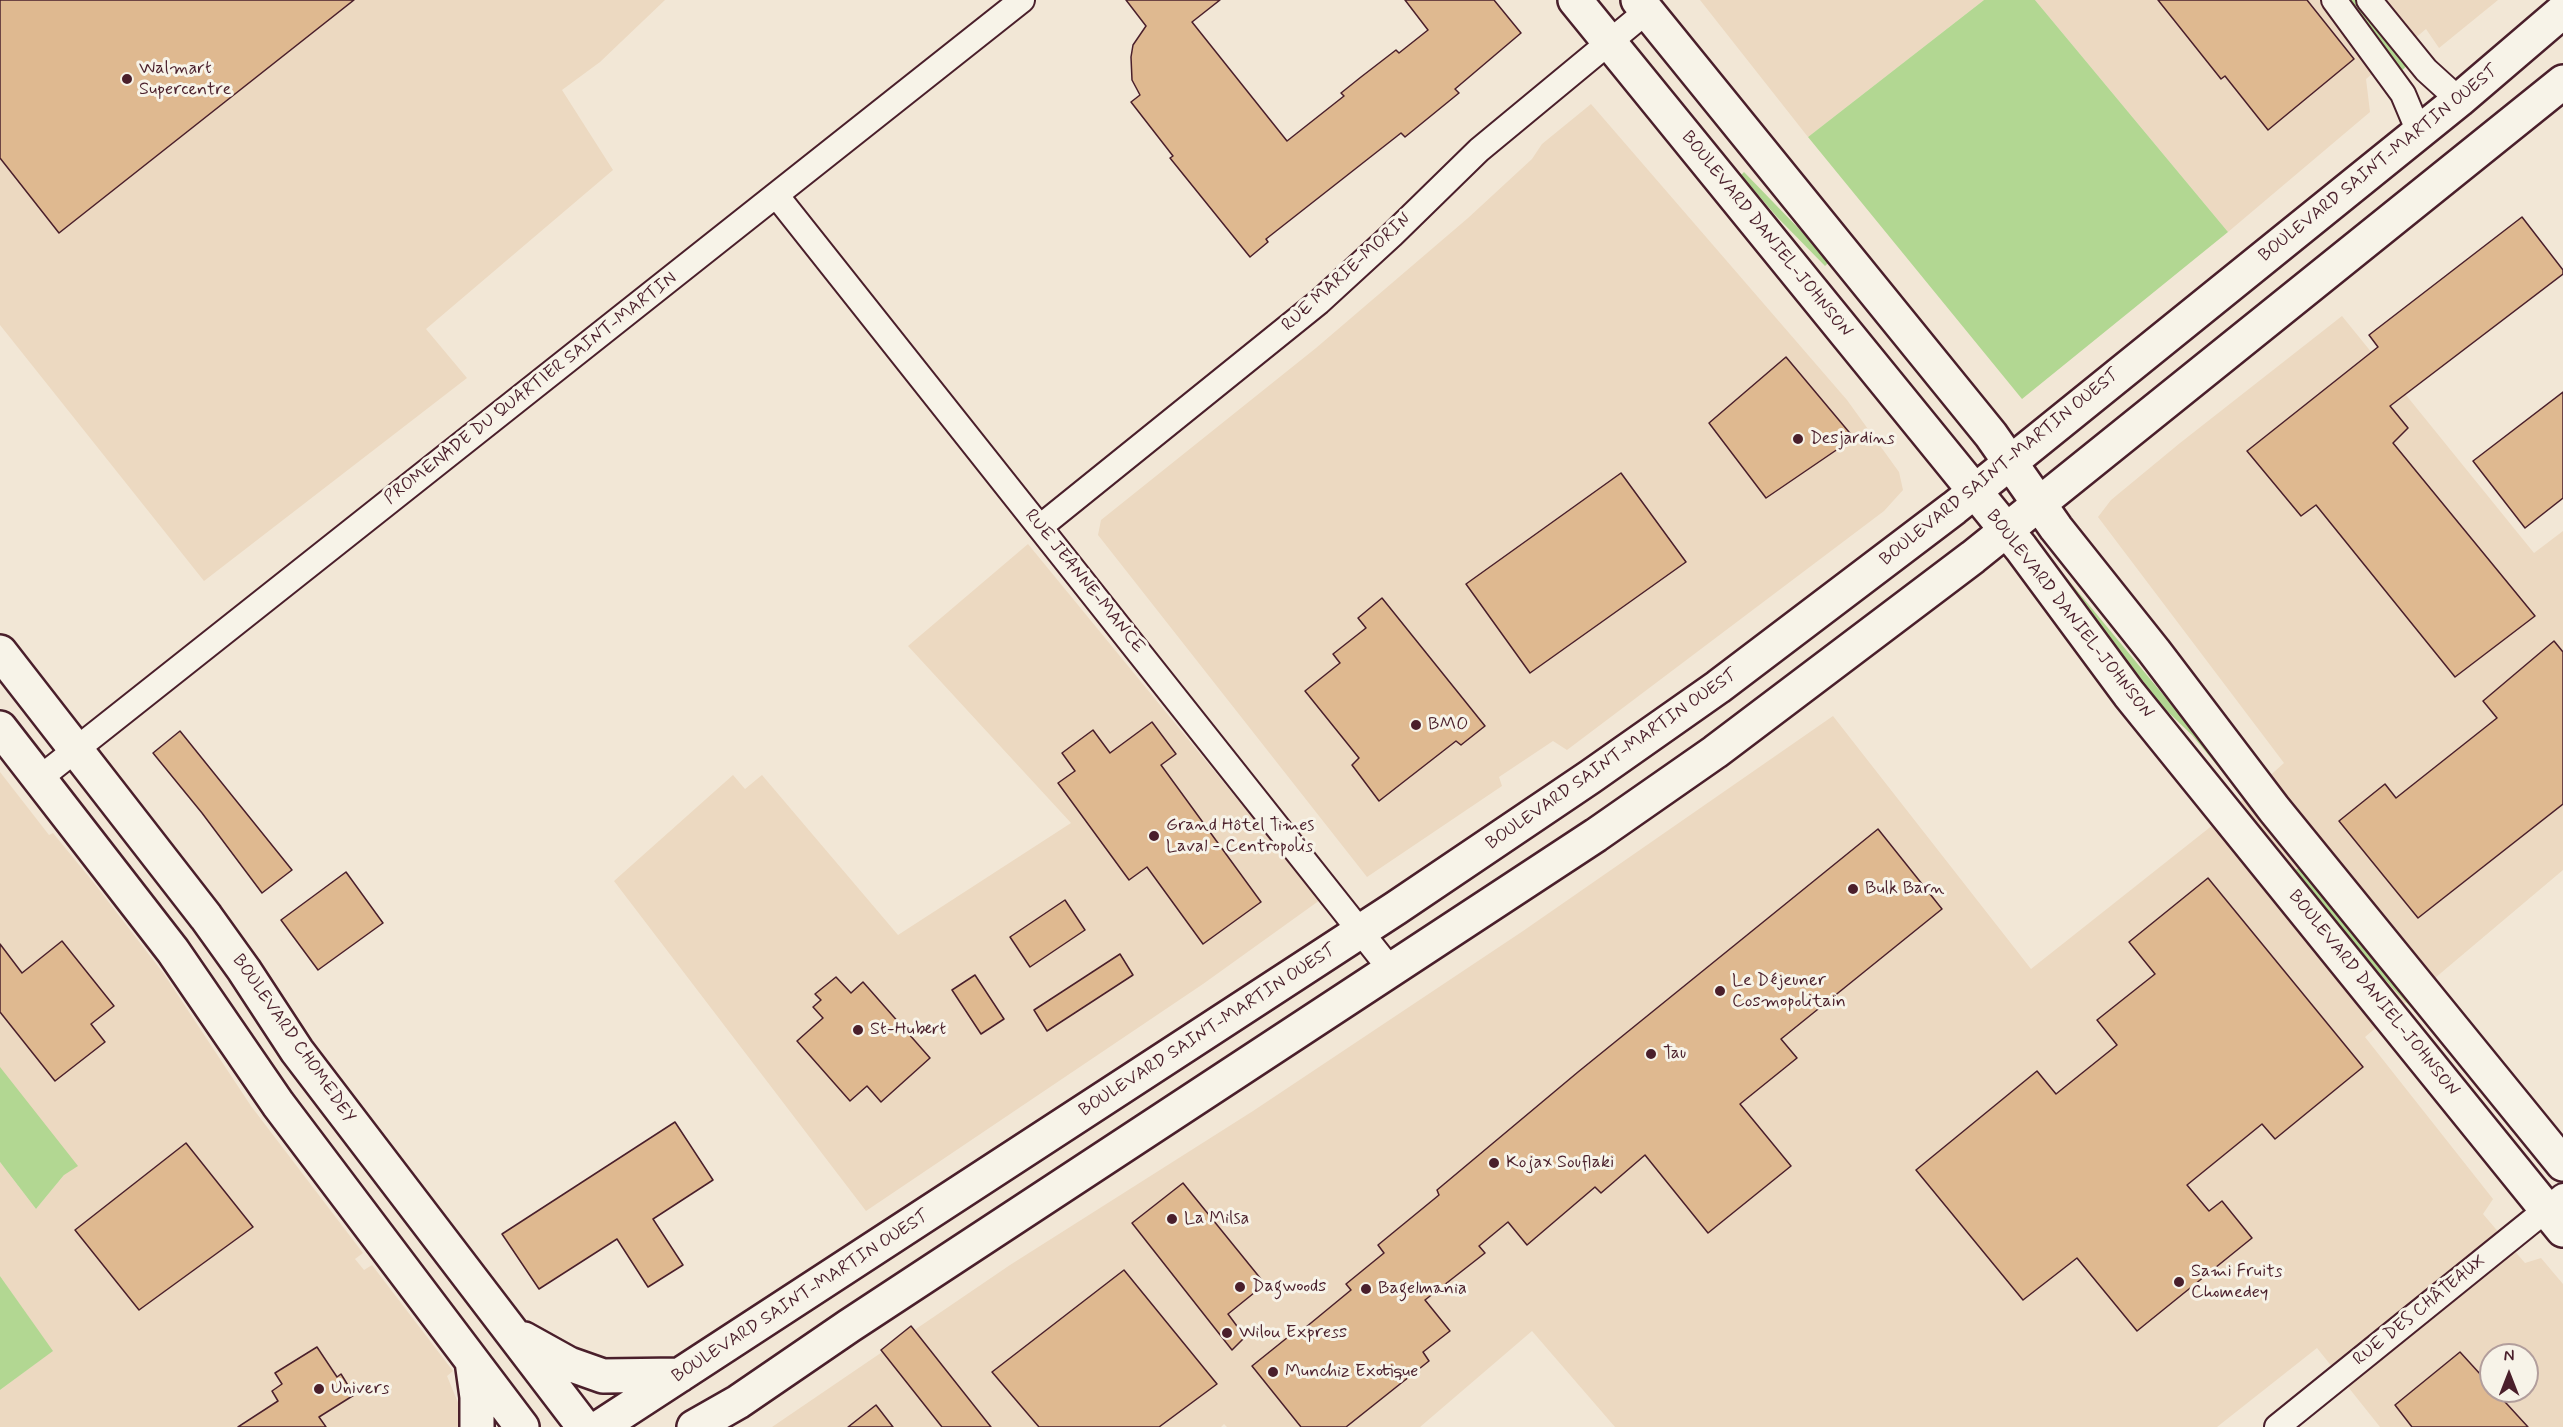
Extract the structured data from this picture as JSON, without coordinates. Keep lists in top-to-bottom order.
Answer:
{
  "streets": {
    "main road": ["BOULEVARD SAINT-MARTIN OUEST", "BOULEVARD DANIEL-JOHNSON", "BOULEVARD CHOMEDEY"],
    "street": [
      "RUE MARIE-MORIN",
      "PROMENADE DU QUARTIER SAINT-MARTIN",
      "RUE JEANNE-MANCE",
      "RUE DES CHÂTEAUX"
    ]
  },
  "crossings": [
    ["BOULEVARD SAINT-MARTIN OUEST", "BOULEVARD DANIEL-JOHNSON"],
    ["BOULEVARD SAINT-MARTIN OUEST", "RUE JEANNE-MANCE"],
    ["BOULEVARD DANIEL-JOHNSON", "RUE MARIE-MORIN"],
    ["BOULEVARD DANIEL-JOHNSON", "RUE DES CHÂTEAUX"],
    ["RUE MARIE-MORIN", "RUE JEANNE-MANCE"],
    ["PROMENADE DU QUARTIER SAINT-MARTIN", "RUE JEANNE-MANCE"],
    ["PROMENADE DU QUARTIER SAINT-MARTIN", "BOULEVARD CHOMEDEY"]
  ],
  "places": [
    "Walmart Supercentre",
    "Desjardins",
    "BMO",
    "Grand Hôtel Times Laval - Centropolis",
    "Bulk Barn",
    "Le Déjeuner Cosmopolitain",
    "St-Hubert",
    "Tau",
    "Kojax Souflaki",
    "La Milsa",
    "Sami Fruits Chomedey",
    "Dagwoods",
    "Bagelmania",
    "Wilou Express",
    "Munchiz Exotique",
    "Univers"
  ],
  "north": "top"
}
